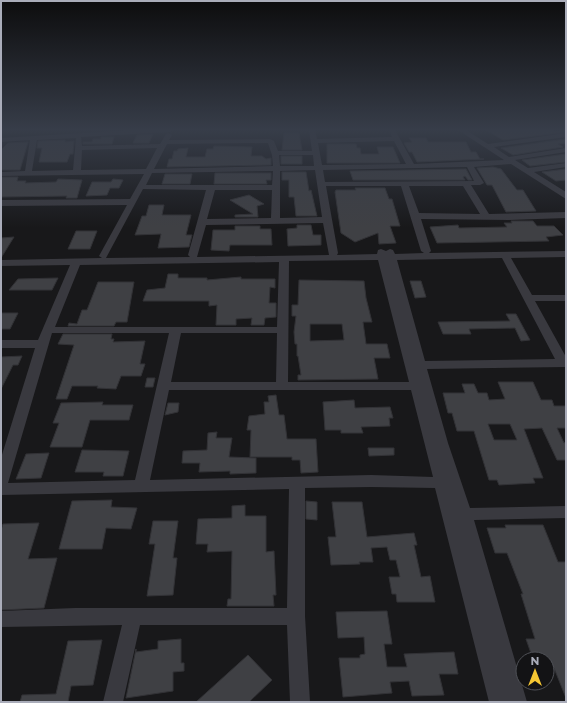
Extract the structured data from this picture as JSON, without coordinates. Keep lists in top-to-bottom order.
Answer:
{
  "north": "top"
}
